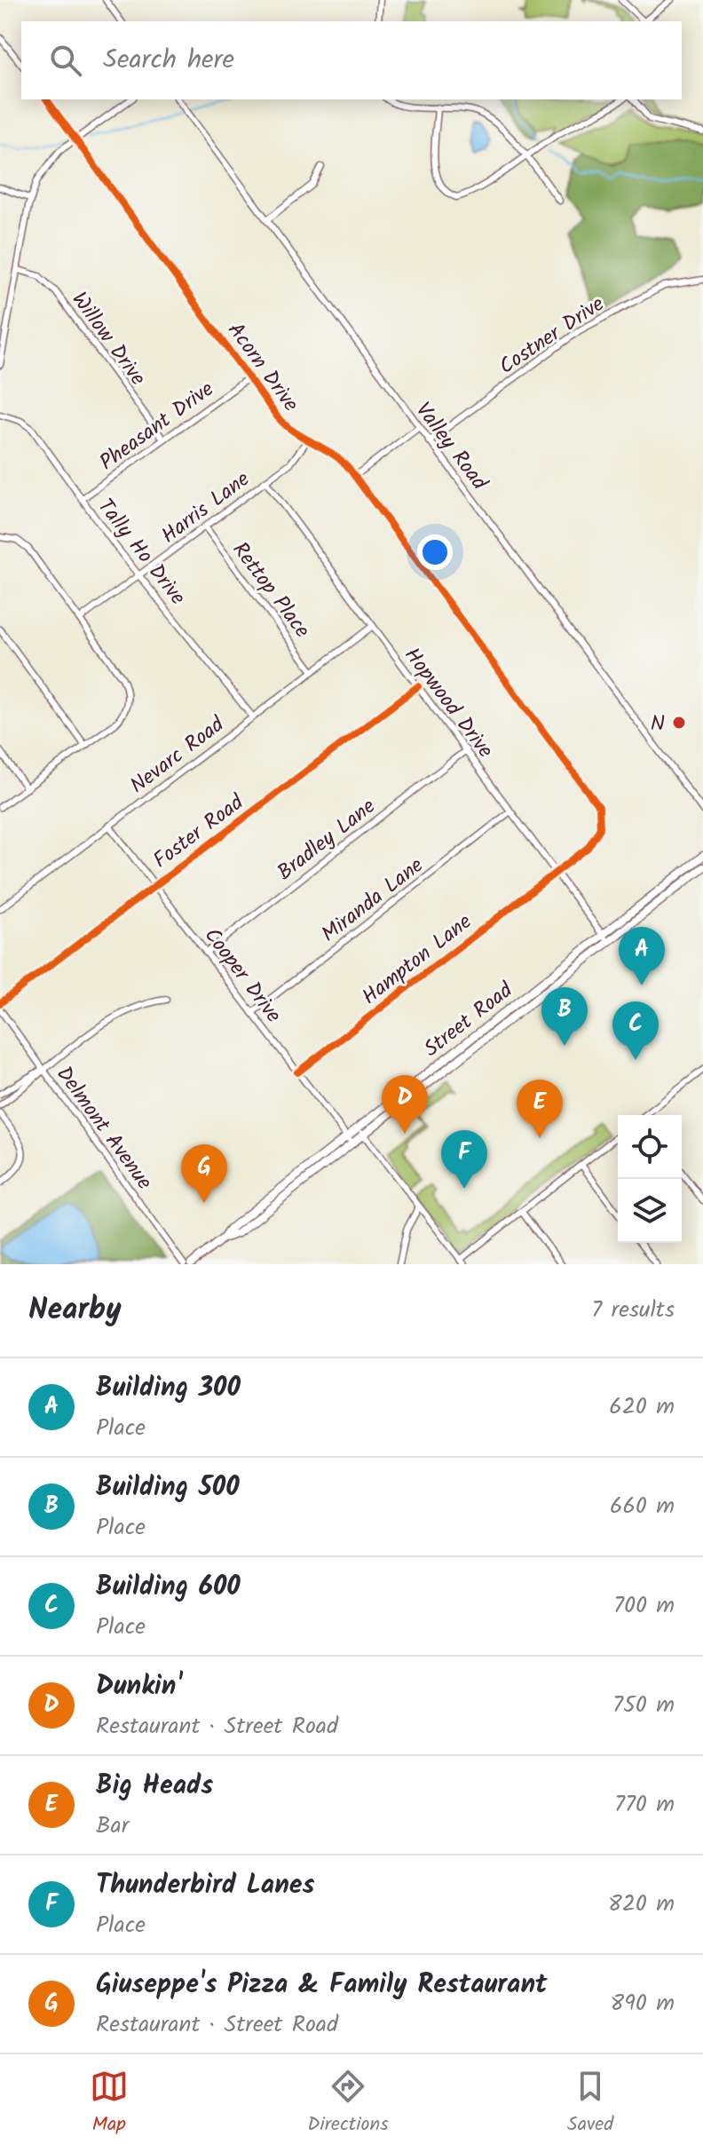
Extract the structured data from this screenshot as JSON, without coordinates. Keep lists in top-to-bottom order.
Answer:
{
  "streets": {
    "main road": ["Street Road"],
    "street": [
      "Costner Drive",
      "Willow Drive",
      "Acorn Drive",
      "Pheasant Drive",
      "Valley Road",
      "Harris Lane",
      "Tally Ho Drive",
      "Rettop Place",
      "Hopwood Drive",
      "Nevarc Road",
      "Foster Road",
      "Bradley Lane",
      "Miranda Lane",
      "Hampton Lane",
      "Cooper Drive",
      "Delmont Avenue"
    ]
  },
  "crossings": [
    ["Costner Drive", "Valley Road"],
    ["Willow Drive", "Pheasant Drive"],
    ["Acorn Drive", "Pheasant Drive"],
    ["Acorn Drive", "Harris Lane"],
    ["Acorn Drive", "Hopwood Drive"],
    ["Acorn Drive", "Hampton Lane"],
    ["Pheasant Drive", "Tally Ho Drive"],
    ["Harris Lane", "Tally Ho Drive"],
    ["Harris Lane", "Rettop Place"],
    ["Harris Lane", "Hopwood Drive"],
    ["Tally Ho Drive", "Nevarc Road"],
    ["Rettop Place", "Nevarc Road"],
    ["Hopwood Drive", "Nevarc Road"],
    ["Hopwood Drive", "Foster Road"],
    ["Hopwood Drive", "Bradley Lane"],
    ["Hopwood Drive", "Miranda Lane"],
    ["Hopwood Drive", "Hampton Lane"],
    ["Hopwood Drive", "Street Road"],
    ["Nevarc Road", "Cooper Drive"],
    ["Foster Road", "Cooper Drive"],
    ["Bradley Lane", "Cooper Drive"],
    ["Miranda Lane", "Cooper Drive"],
    ["Hampton Lane", "Cooper Drive"],
    ["Cooper Drive", "Street Road"]
  ],
  "places": ["N"],
  "page": {
    "search": "Search here",
    "pins": [
      "A",
      "B",
      "C",
      "D",
      "E",
      "F",
      "G"
    ],
    "heading": ["Nearby", "7 results"],
    "list": [
      {
        "mark": "A",
        "name": "Building 300",
        "note": "Place",
        "value": "620 m"
      },
      {
        "mark": "B",
        "name": "Building 500",
        "note": "Place",
        "value": "660 m"
      },
      {
        "mark": "C",
        "name": "Building 600",
        "note": "Place",
        "value": "700 m"
      },
      {
        "mark": "D",
        "name": "Dunkin'",
        "note": "Restaurant · Street Road",
        "value": "750 m"
      },
      {
        "mark": "E",
        "name": "Big Heads",
        "note": "Bar",
        "value": "770 m"
      },
      {
        "mark": "F",
        "name": "Thunderbird Lanes",
        "note": "Place",
        "value": "820 m"
      },
      {
        "mark": "G",
        "name": "Giuseppe's Pizza & Family Restaurant",
        "note": "Restaurant · Street Road",
        "value": "890 m"
      }
    ],
    "nav": ["Map", "Directions", "Saved"]
  }
}
